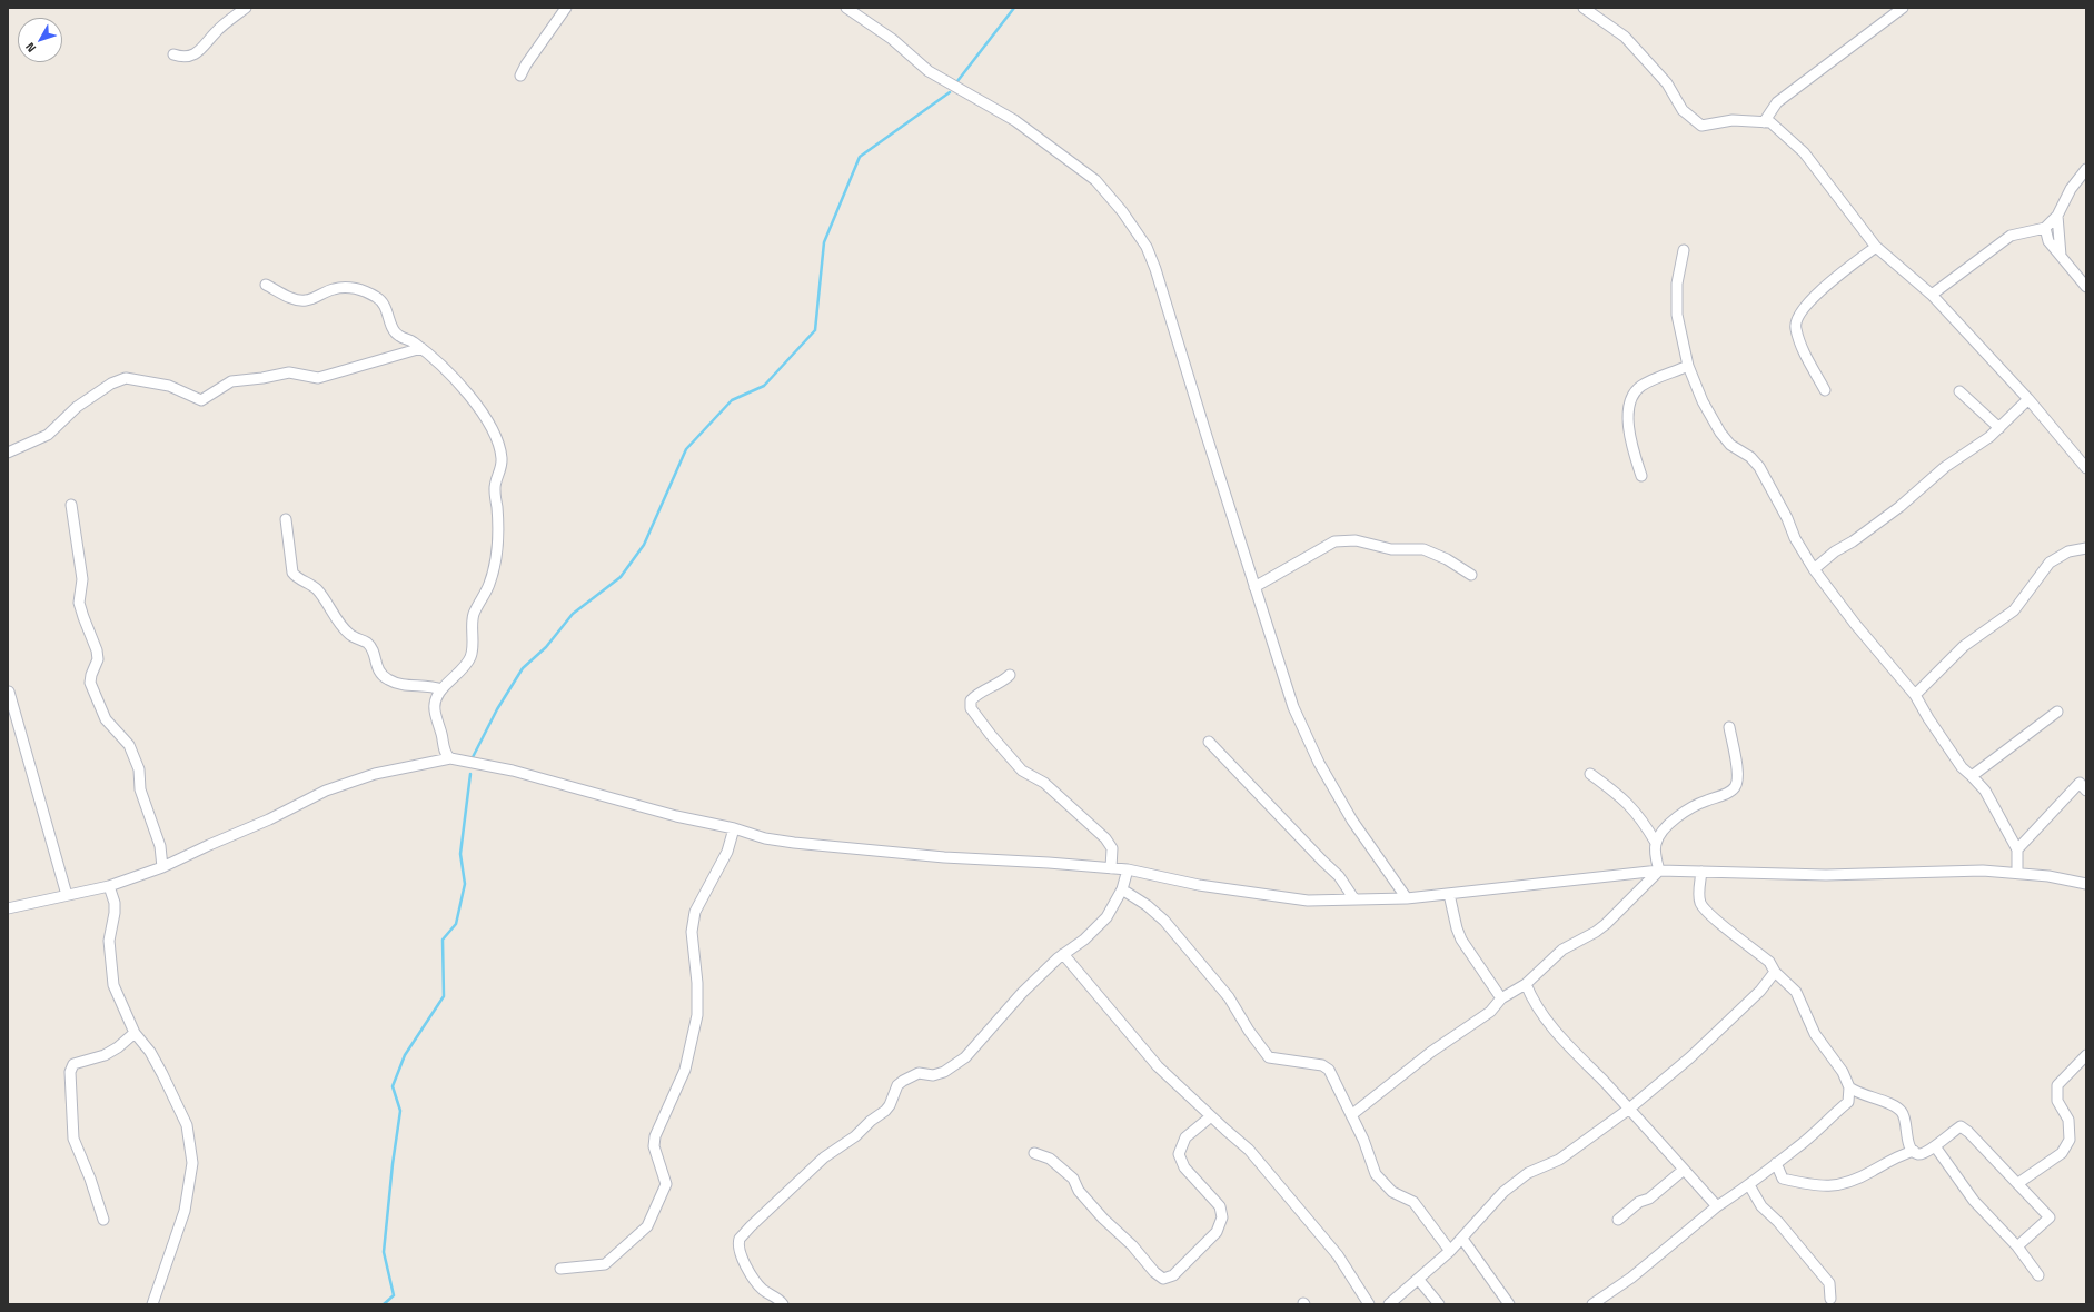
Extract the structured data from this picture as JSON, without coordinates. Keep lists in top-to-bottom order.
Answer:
{
  "north": "bottom left"
}
